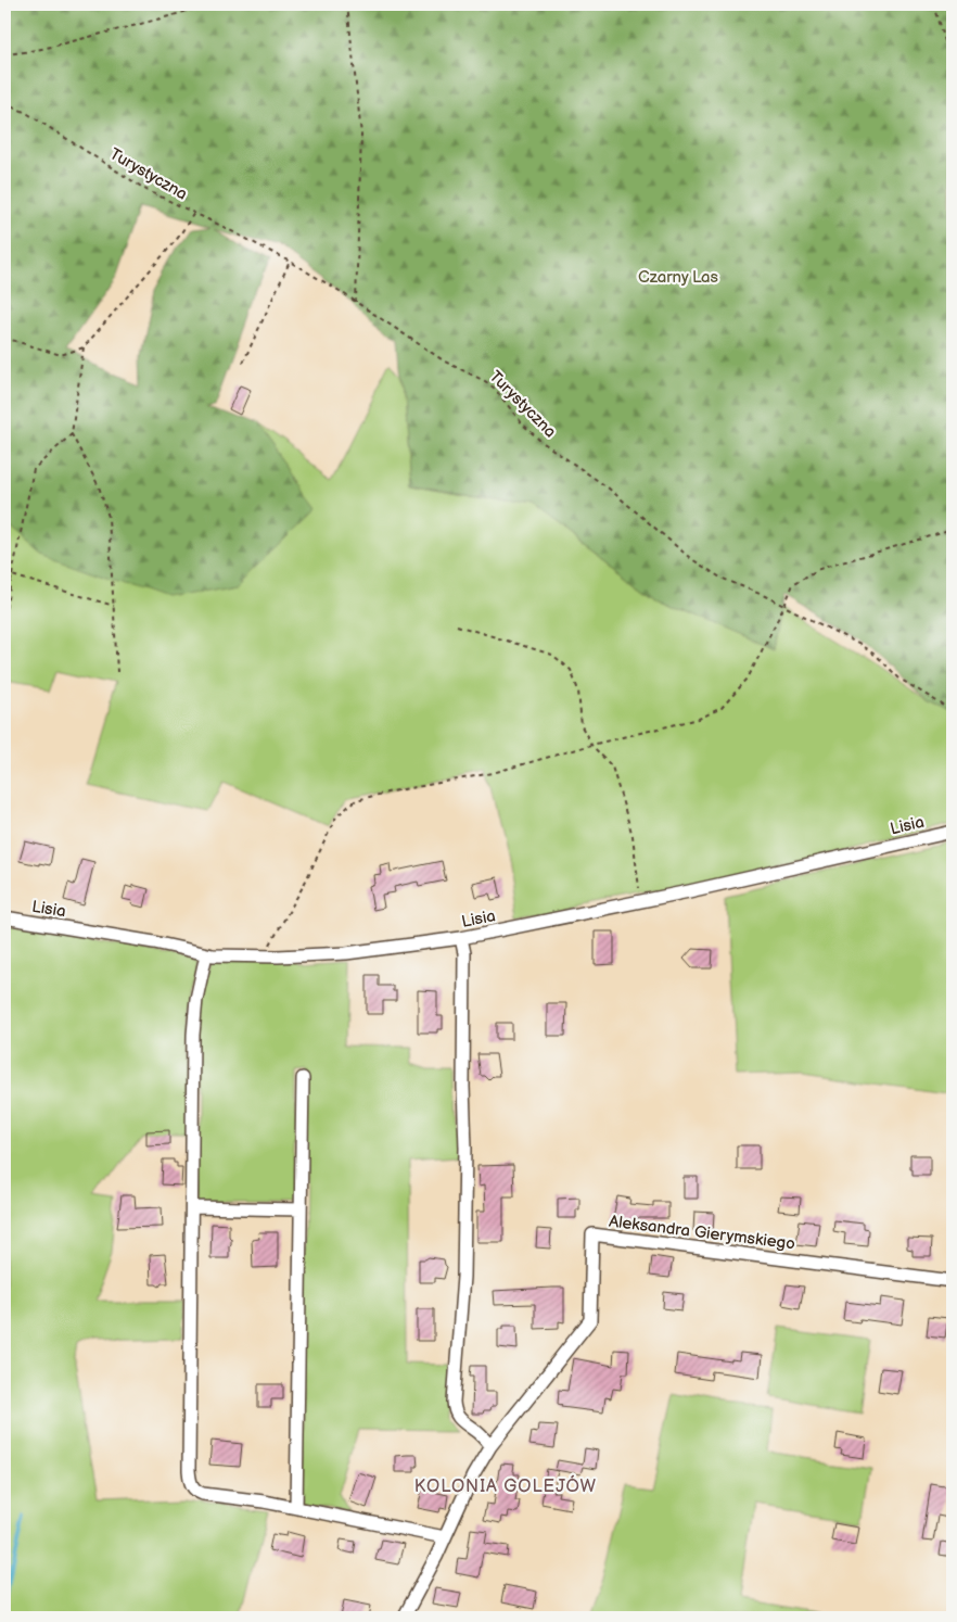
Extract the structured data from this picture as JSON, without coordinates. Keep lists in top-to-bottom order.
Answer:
{
  "streets": {
    "street": ["Lisia", "Aleksandra Gierymskiego"],
    "path": ["Turystyczna"]
  },
  "districts": ["KOLONIA GOLEJÓW"],
  "parks": ["Czarny Las"]
}
